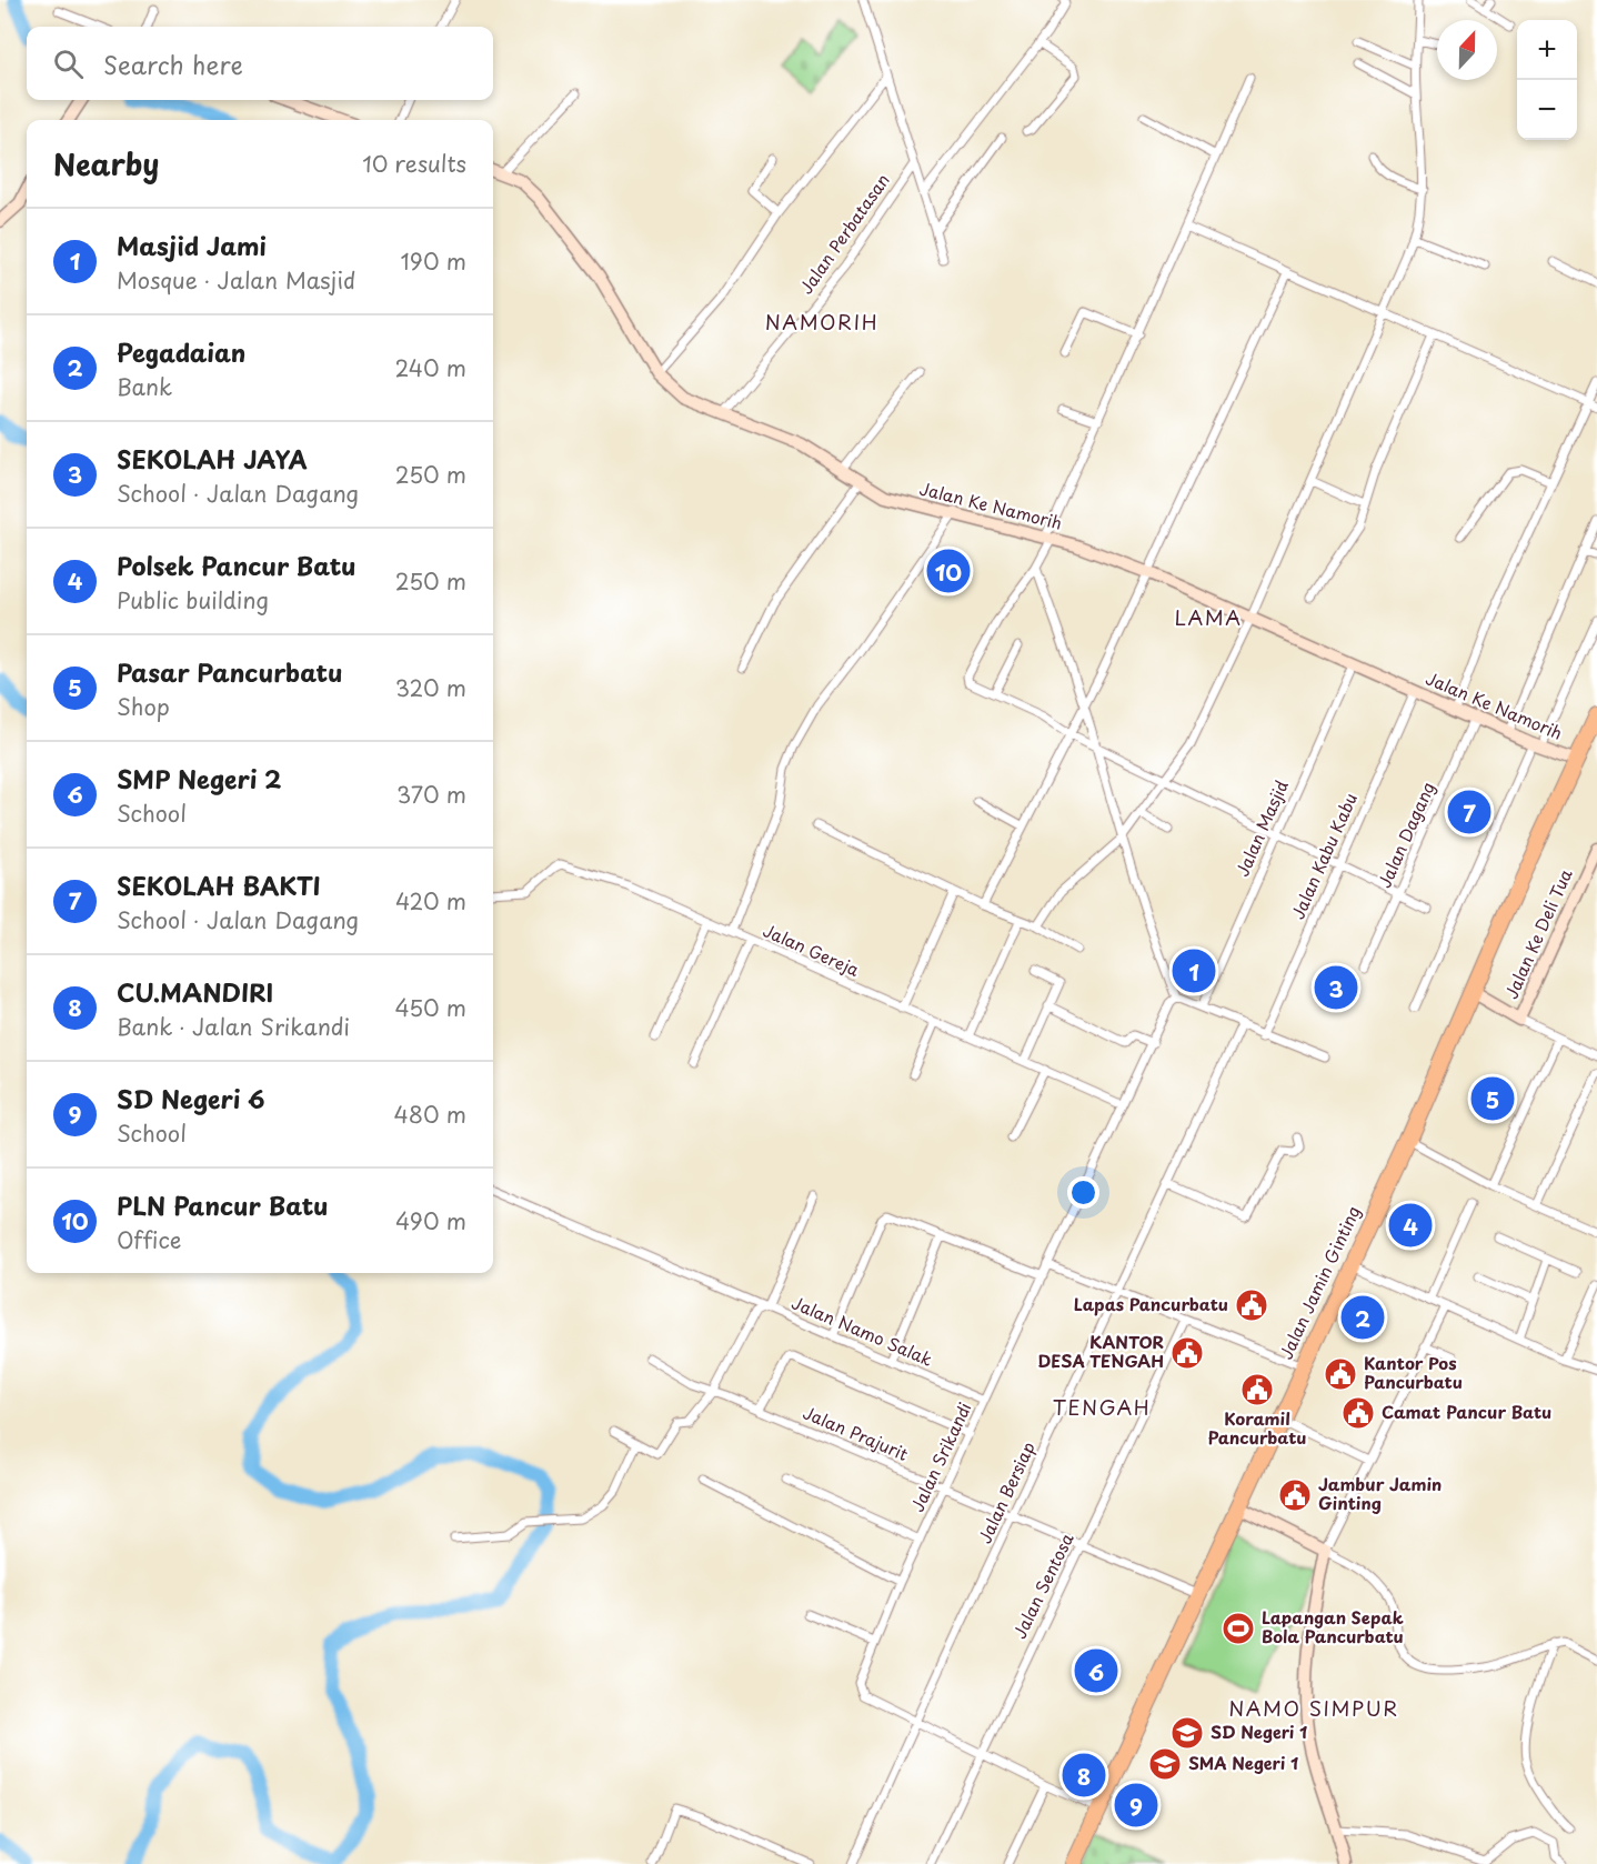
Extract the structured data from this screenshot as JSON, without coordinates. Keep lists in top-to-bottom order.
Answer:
{
  "streets": {
    "highway": ["Jalan Jamin Ginting"],
    "street": [
      "Jalan Perbatasan",
      "Jalan Ke Namorih",
      "Jalan Masjid",
      "Jalan Dagang",
      "Jalan Kabu Kabu",
      "Jalan Ke Deli Tua",
      "Jalan Gereja",
      "Jalan Namo Salak",
      "Jalan Prajurit",
      "Jalan Srikandi",
      "Jalan Bersiap",
      "Jalan Sentosa"
    ]
  },
  "crossings": [
    ["Jalan Perbatasan", "Jalan Ke Namorih"],
    ["Jalan Ke Namorih", "Jalan Masjid"],
    ["Jalan Ke Namorih", "Jalan Dagang"],
    ["Jalan Ke Namorih", "Jalan Kabu Kabu"],
    ["Jalan Ke Namorih", "Jalan Jamin Ginting"],
    ["Jalan Ke Deli Tua", "Jalan Jamin Ginting"],
    ["Jalan Gereja", "Jalan Srikandi"],
    ["Jalan Jamin Ginting", "Jalan Prajurit"],
    ["Jalan Jamin Ginting", "Jalan Srikandi"],
    ["Jalan Namo Salak", "Jalan Srikandi"],
    ["Jalan Prajurit", "Jalan Srikandi"],
    ["Jalan Prajurit", "Jalan Bersiap"],
    ["Jalan Prajurit", "Jalan Sentosa"],
    ["Jalan Srikandi", "Jalan Bersiap"],
    ["Jalan Srikandi", "Jalan Sentosa"]
  ],
  "districts": [
    "NAMORIH",
    "LAMA",
    "TENGAH",
    "NAMO SIMPUR"
  ],
  "places": {
    "public building": [
      "Lapas Pancurbatu",
      "KANTOR DESA TENGAH",
      "Kantor Pos Pancurbatu",
      "Koramil Pancurbatu",
      "Camat Pancur Batu",
      "Jambur Jamin Ginting"
    ],
    "sports": ["Lapangan Sepak Bola Pancurbatu"],
    "school or university": ["SD Negeri 1", "SMA Negeri 1"]
  },
  "north": "top",
  "page": {
    "map_buttons": ["+", "−"],
    "search": "Search here",
    "heading": ["Nearby", "10 results"],
    "list": [
      {
        "mark": "1",
        "name": "Masjid Jami",
        "note": "Mosque · Jalan Masjid",
        "value": "190 m"
      },
      {
        "mark": "2",
        "name": "Pegadaian",
        "note": "Bank",
        "value": "240 m"
      },
      {
        "mark": "3",
        "name": "SEKOLAH JAYA",
        "note": "School · Jalan Dagang",
        "value": "250 m"
      },
      {
        "mark": "4",
        "name": "Polsek Pancur Batu",
        "note": "Public building",
        "value": "250 m"
      },
      {
        "mark": "5",
        "name": "Pasar Pancurbatu",
        "note": "Shop",
        "value": "320 m"
      },
      {
        "mark": "6",
        "name": "SMP Negeri 2",
        "note": "School",
        "value": "370 m"
      },
      {
        "mark": "7",
        "name": "SEKOLAH BAKTI",
        "note": "School · Jalan Dagang",
        "value": "420 m"
      },
      {
        "mark": "8",
        "name": "CU.MANDIRI",
        "note": "Bank · Jalan Srikandi",
        "value": "450 m"
      },
      {
        "mark": "9",
        "name": "SD Negeri 6",
        "note": "School",
        "value": "480 m"
      },
      {
        "mark": "10",
        "name": "PLN Pancur Batu",
        "note": "Office",
        "value": "490 m"
      }
    ],
    "pins": [
      "10",
      "7",
      "1",
      "3",
      "5",
      "4",
      "2",
      "6",
      "8",
      "9"
    ]
  }
}
